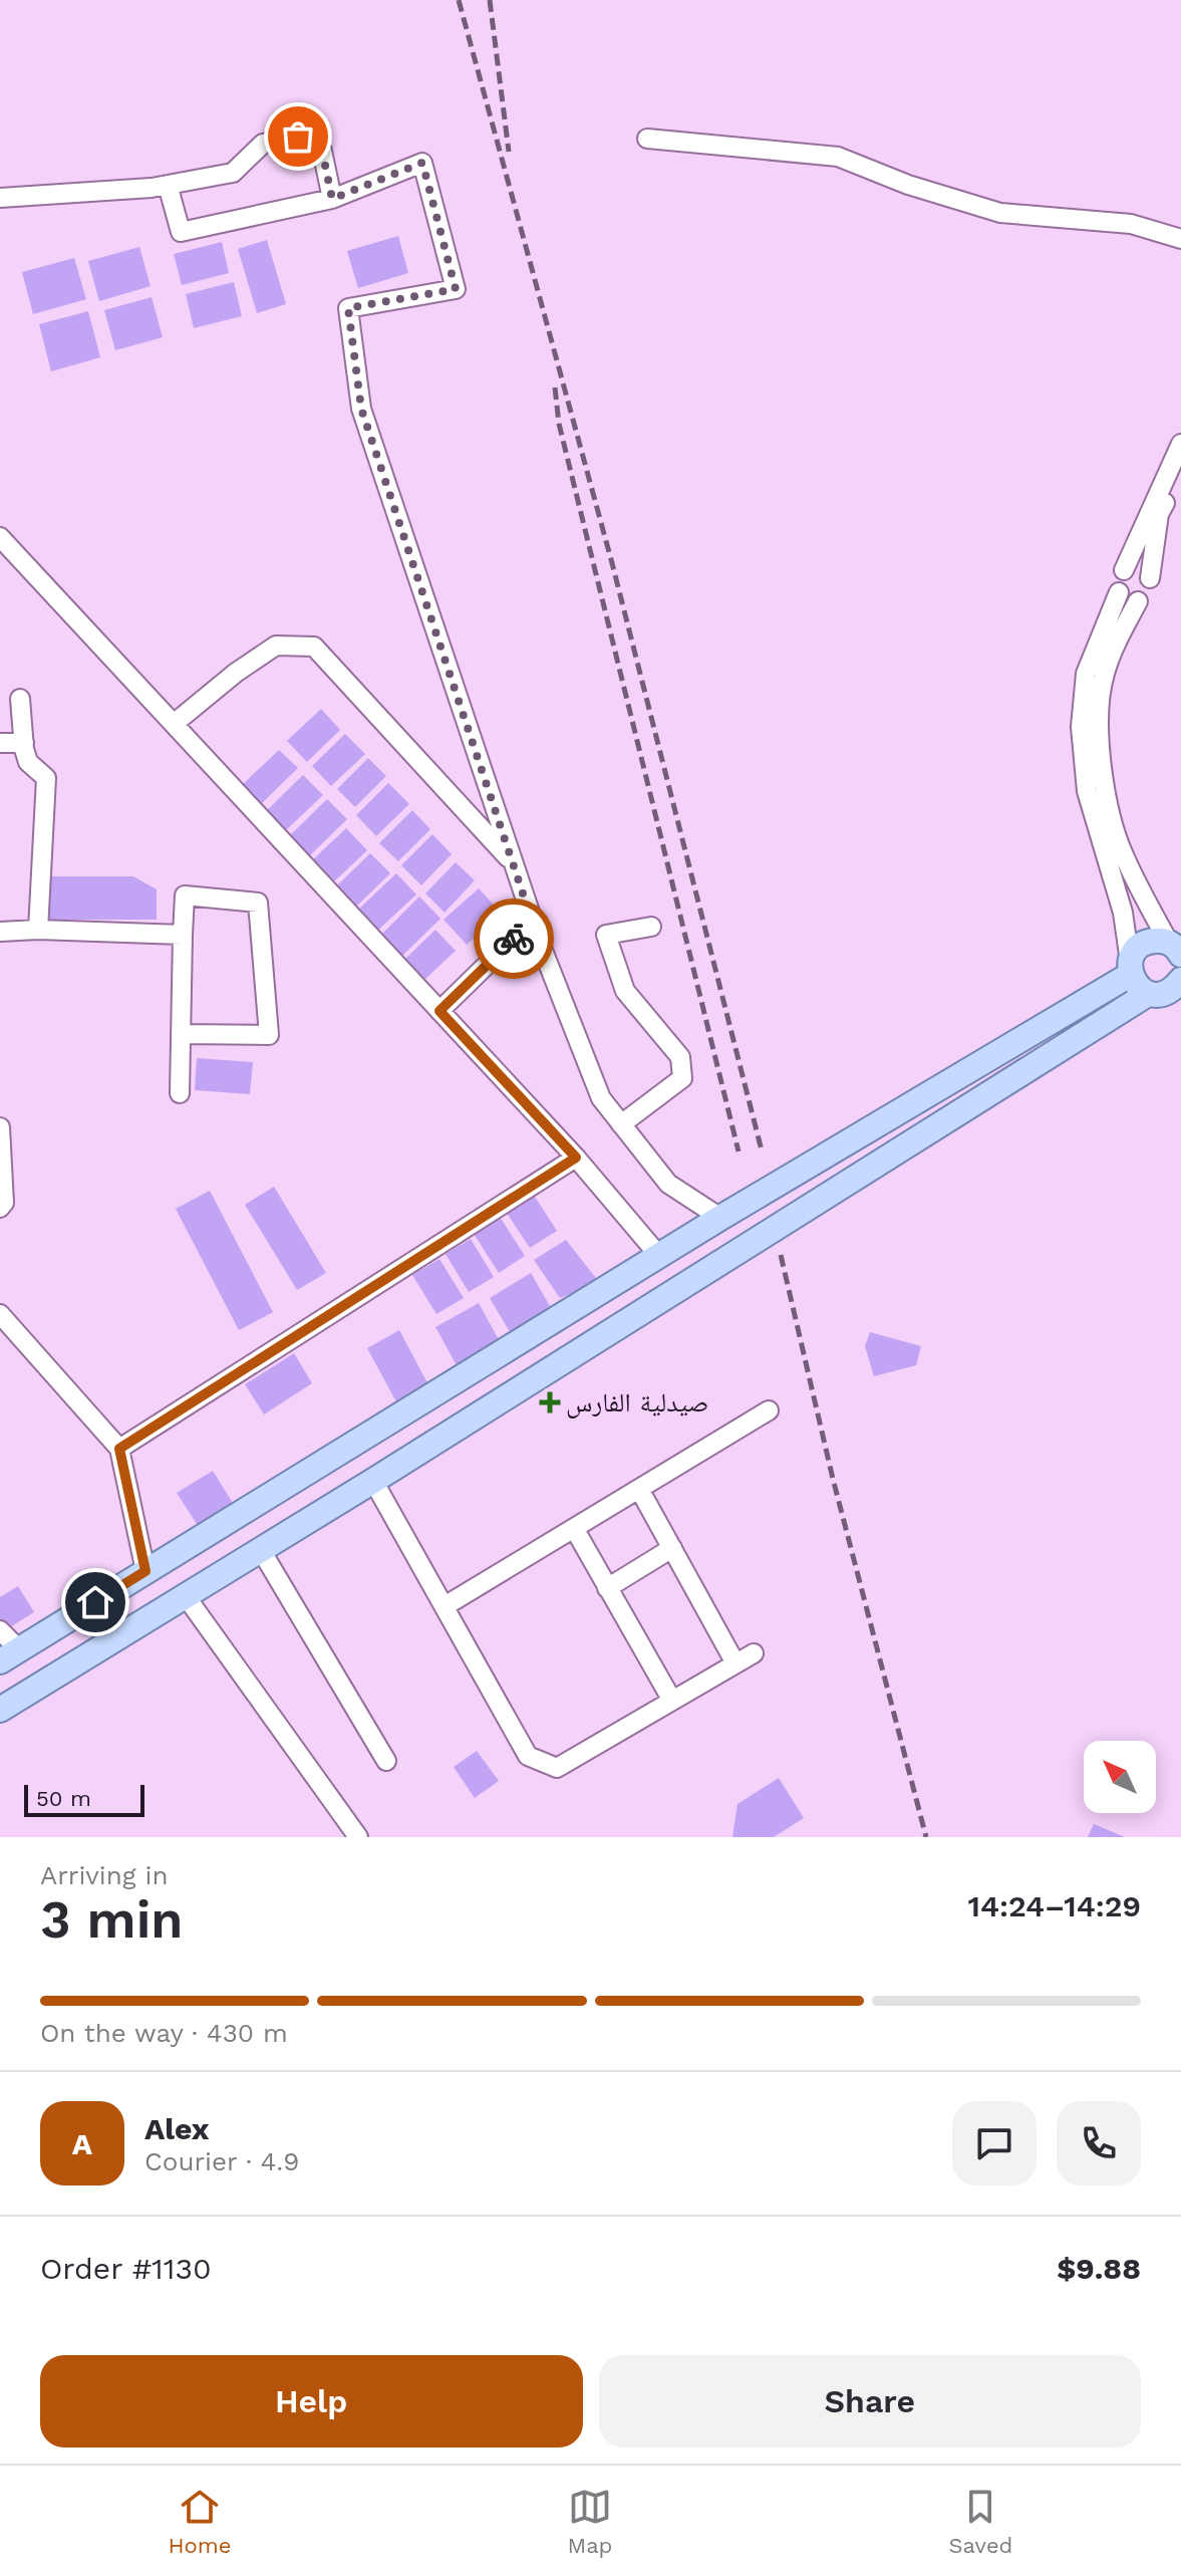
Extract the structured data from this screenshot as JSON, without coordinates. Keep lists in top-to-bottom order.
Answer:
{
  "places": {
    "health": ["صيدلية الفارس"]
  },
  "scale_bar": "50 m",
  "north": "top left",
  "page": {
    "scale": "50 m",
    "heading": ["3 min", "Arriving in", "14:24–14:29"],
    "panel": [
      "Alex",
      "Courier · 4.9",
      "Order #1130",
      "$9.88"
    ],
    "bar": "On the way · 430 m",
    "round": "A",
    "buttons": ["Help", "Share"],
    "tabs": ["Home", "Map", "Saved"]
  }
}
